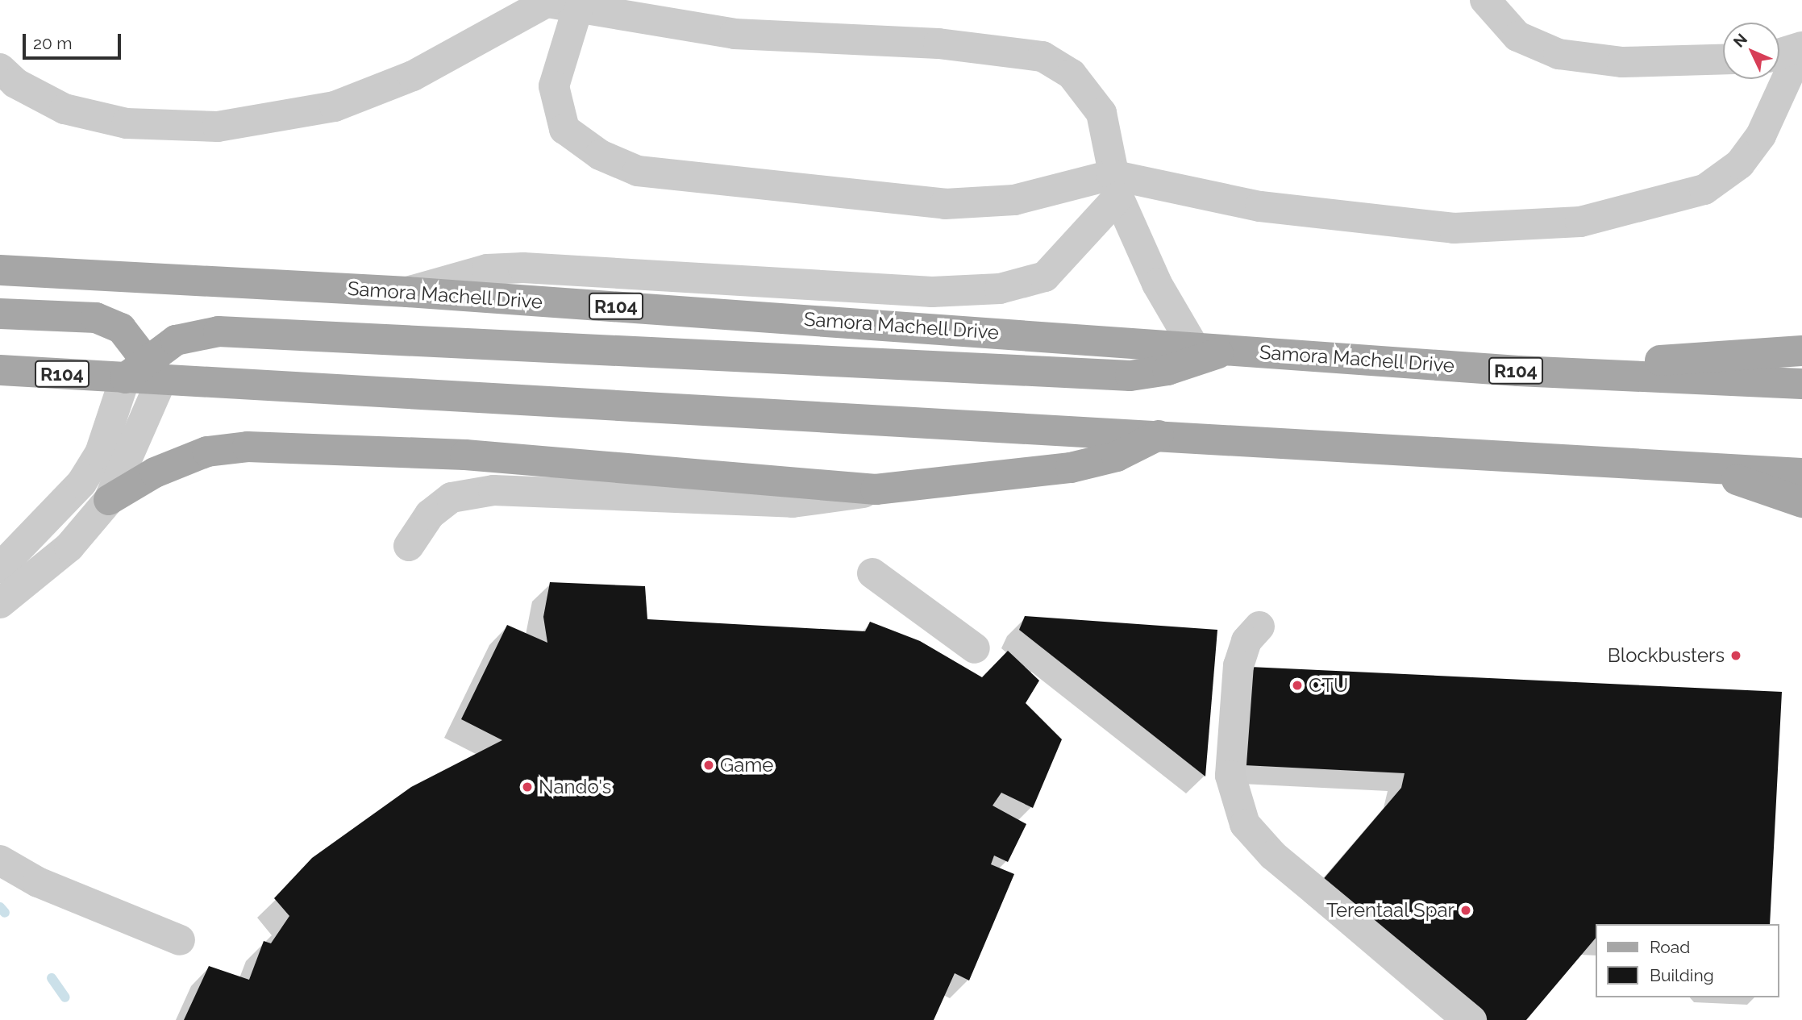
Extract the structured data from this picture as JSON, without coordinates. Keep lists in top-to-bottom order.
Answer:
{
  "streets": {
    "main road": ["Samora Machell Drive", "R104"]
  },
  "places": [
    "Blockbusters",
    "CTU",
    "Game",
    "Nando's",
    "Terentaal Spar"
  ],
  "legend": ["Road", "Building"],
  "scale_bar": "20 m",
  "north": "top left"
}
